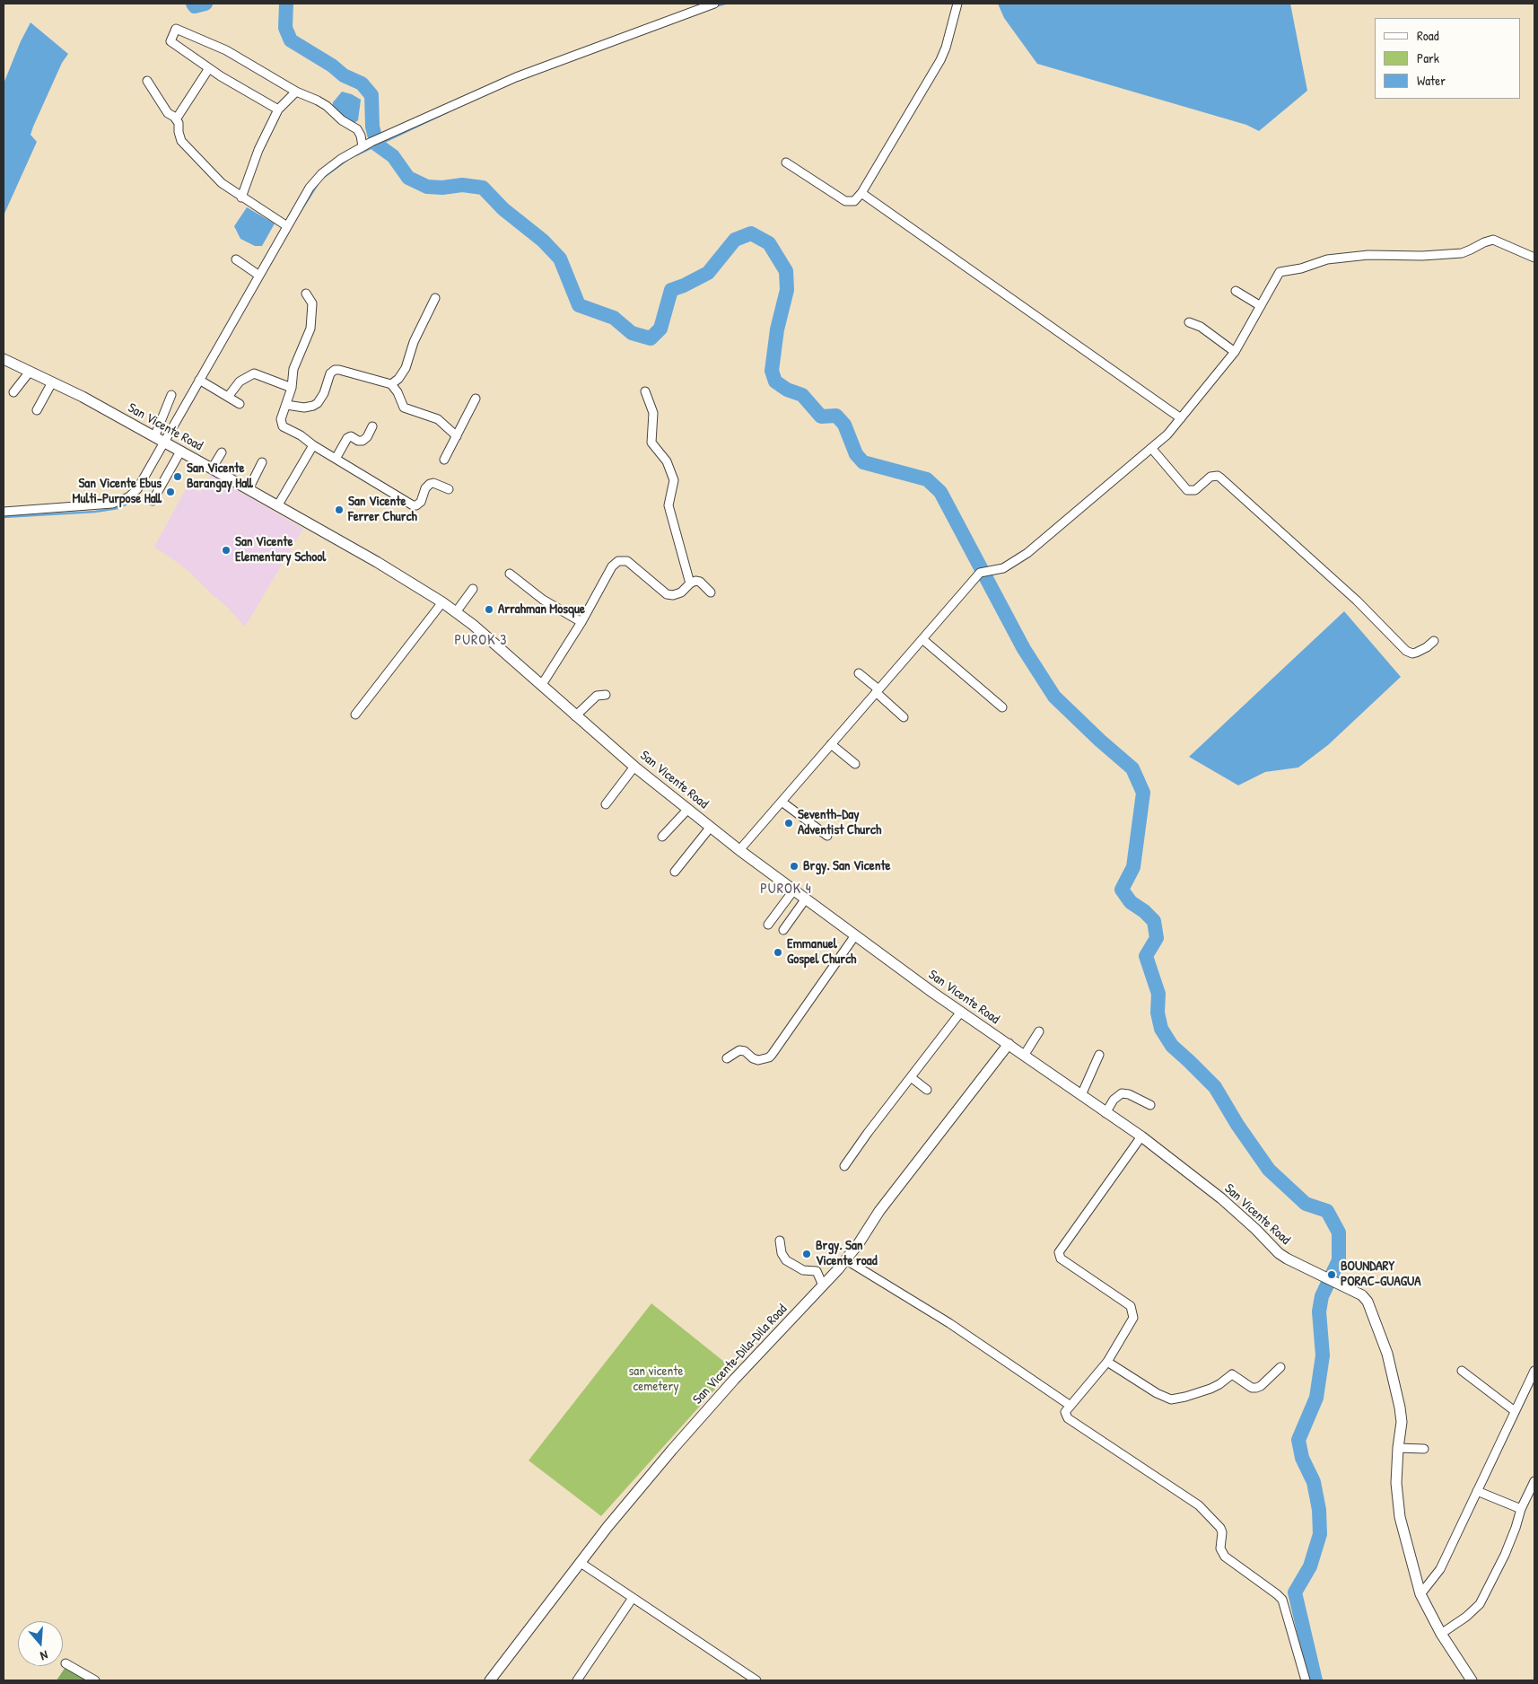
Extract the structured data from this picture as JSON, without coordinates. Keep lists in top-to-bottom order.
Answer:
{
  "streets": {
    "street": ["San Vicente Road", "San Vicente-Dila-Dila Road"]
  },
  "crossings": [
    ["San Vicente Road", "San Vicente-Dila-Dila Road"]
  ],
  "districts": ["PUROK 3", "PUROK 4"],
  "parks": ["san vicente cemetery"],
  "places": [
    "San Vicente Barangay Hall",
    "San Vicente Ebus Multi-Purpose Hall",
    "San Vicente Ferrer Church",
    "San Vicente Elementary School",
    "Arrahman Mosque",
    "Seventh-Day Adventist Church",
    "Brgy. San Vicente",
    "Emmanuel Gospel Church",
    "Brgy. San Vicente road",
    "BOUNDARY PORAC-GUAGUA"
  ],
  "legend": ["Road", "Park", "Water"],
  "north": "bottom"
}
